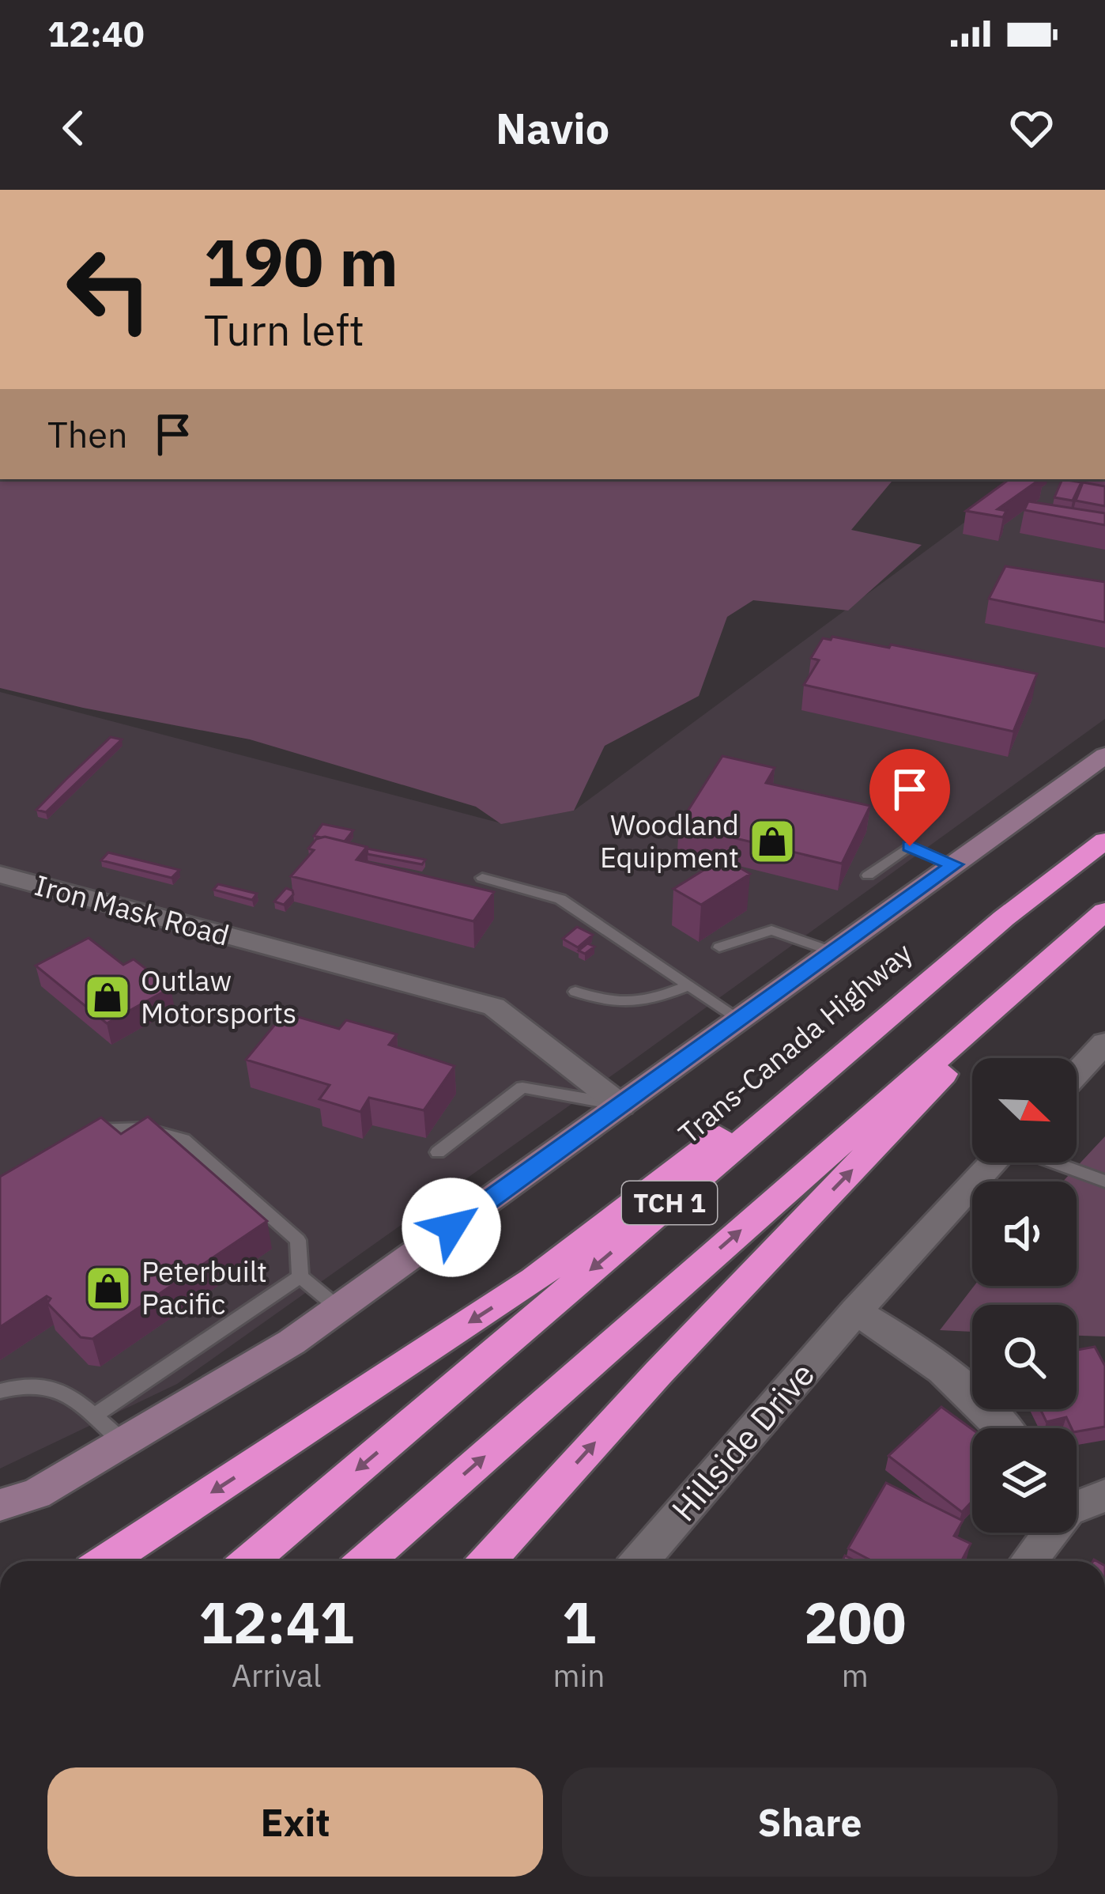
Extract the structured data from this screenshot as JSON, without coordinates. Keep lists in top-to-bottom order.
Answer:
{
  "streets": {
    "highway": ["Trans-Canada Highway", "TCH 1"],
    "street": ["Iron Mask Road", "Hillside Drive"]
  },
  "places": {
    "shop": ["Woodland Equipment", "Outlaw Motorsports", "Peterbuilt Pacific"]
  },
  "north": "bottom right",
  "page": {
    "status": "12:40",
    "header": "Navio",
    "turn": ["190 m", "Turn left"],
    "then": "Then",
    "eta": [
      "12:41",
      "Arrival",
      "1",
      "min",
      "200",
      "m"
    ],
    "buttons": ["Exit", "Share"]
  }
}
